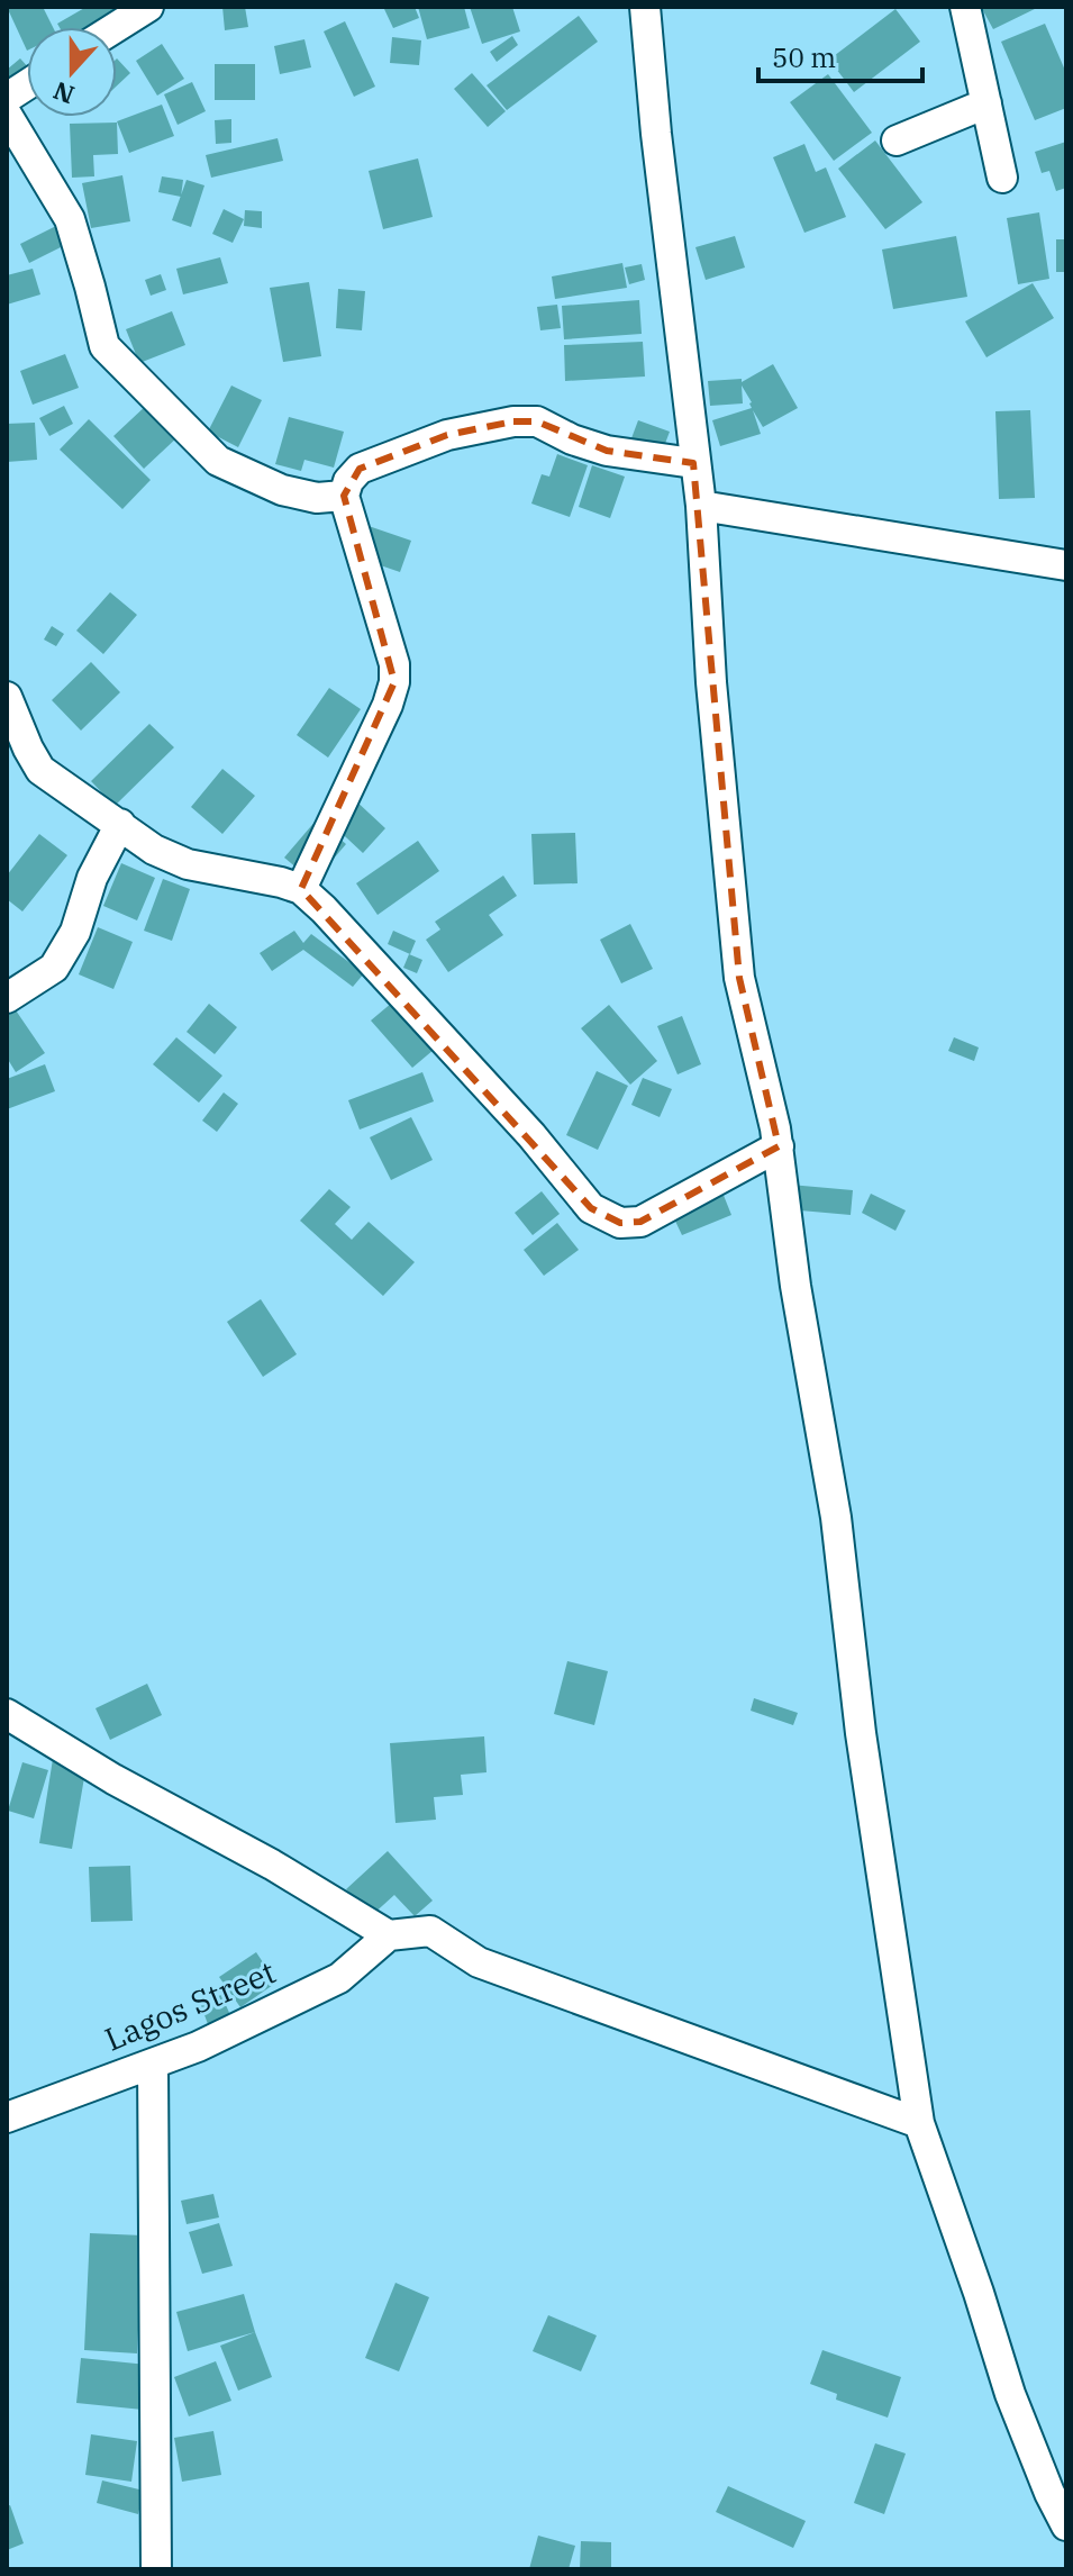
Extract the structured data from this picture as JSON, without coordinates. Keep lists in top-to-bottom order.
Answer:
{
  "streets": {
    "street": ["Lagos Street"]
  },
  "scale_bar": "50 m",
  "north": "bottom"
}
